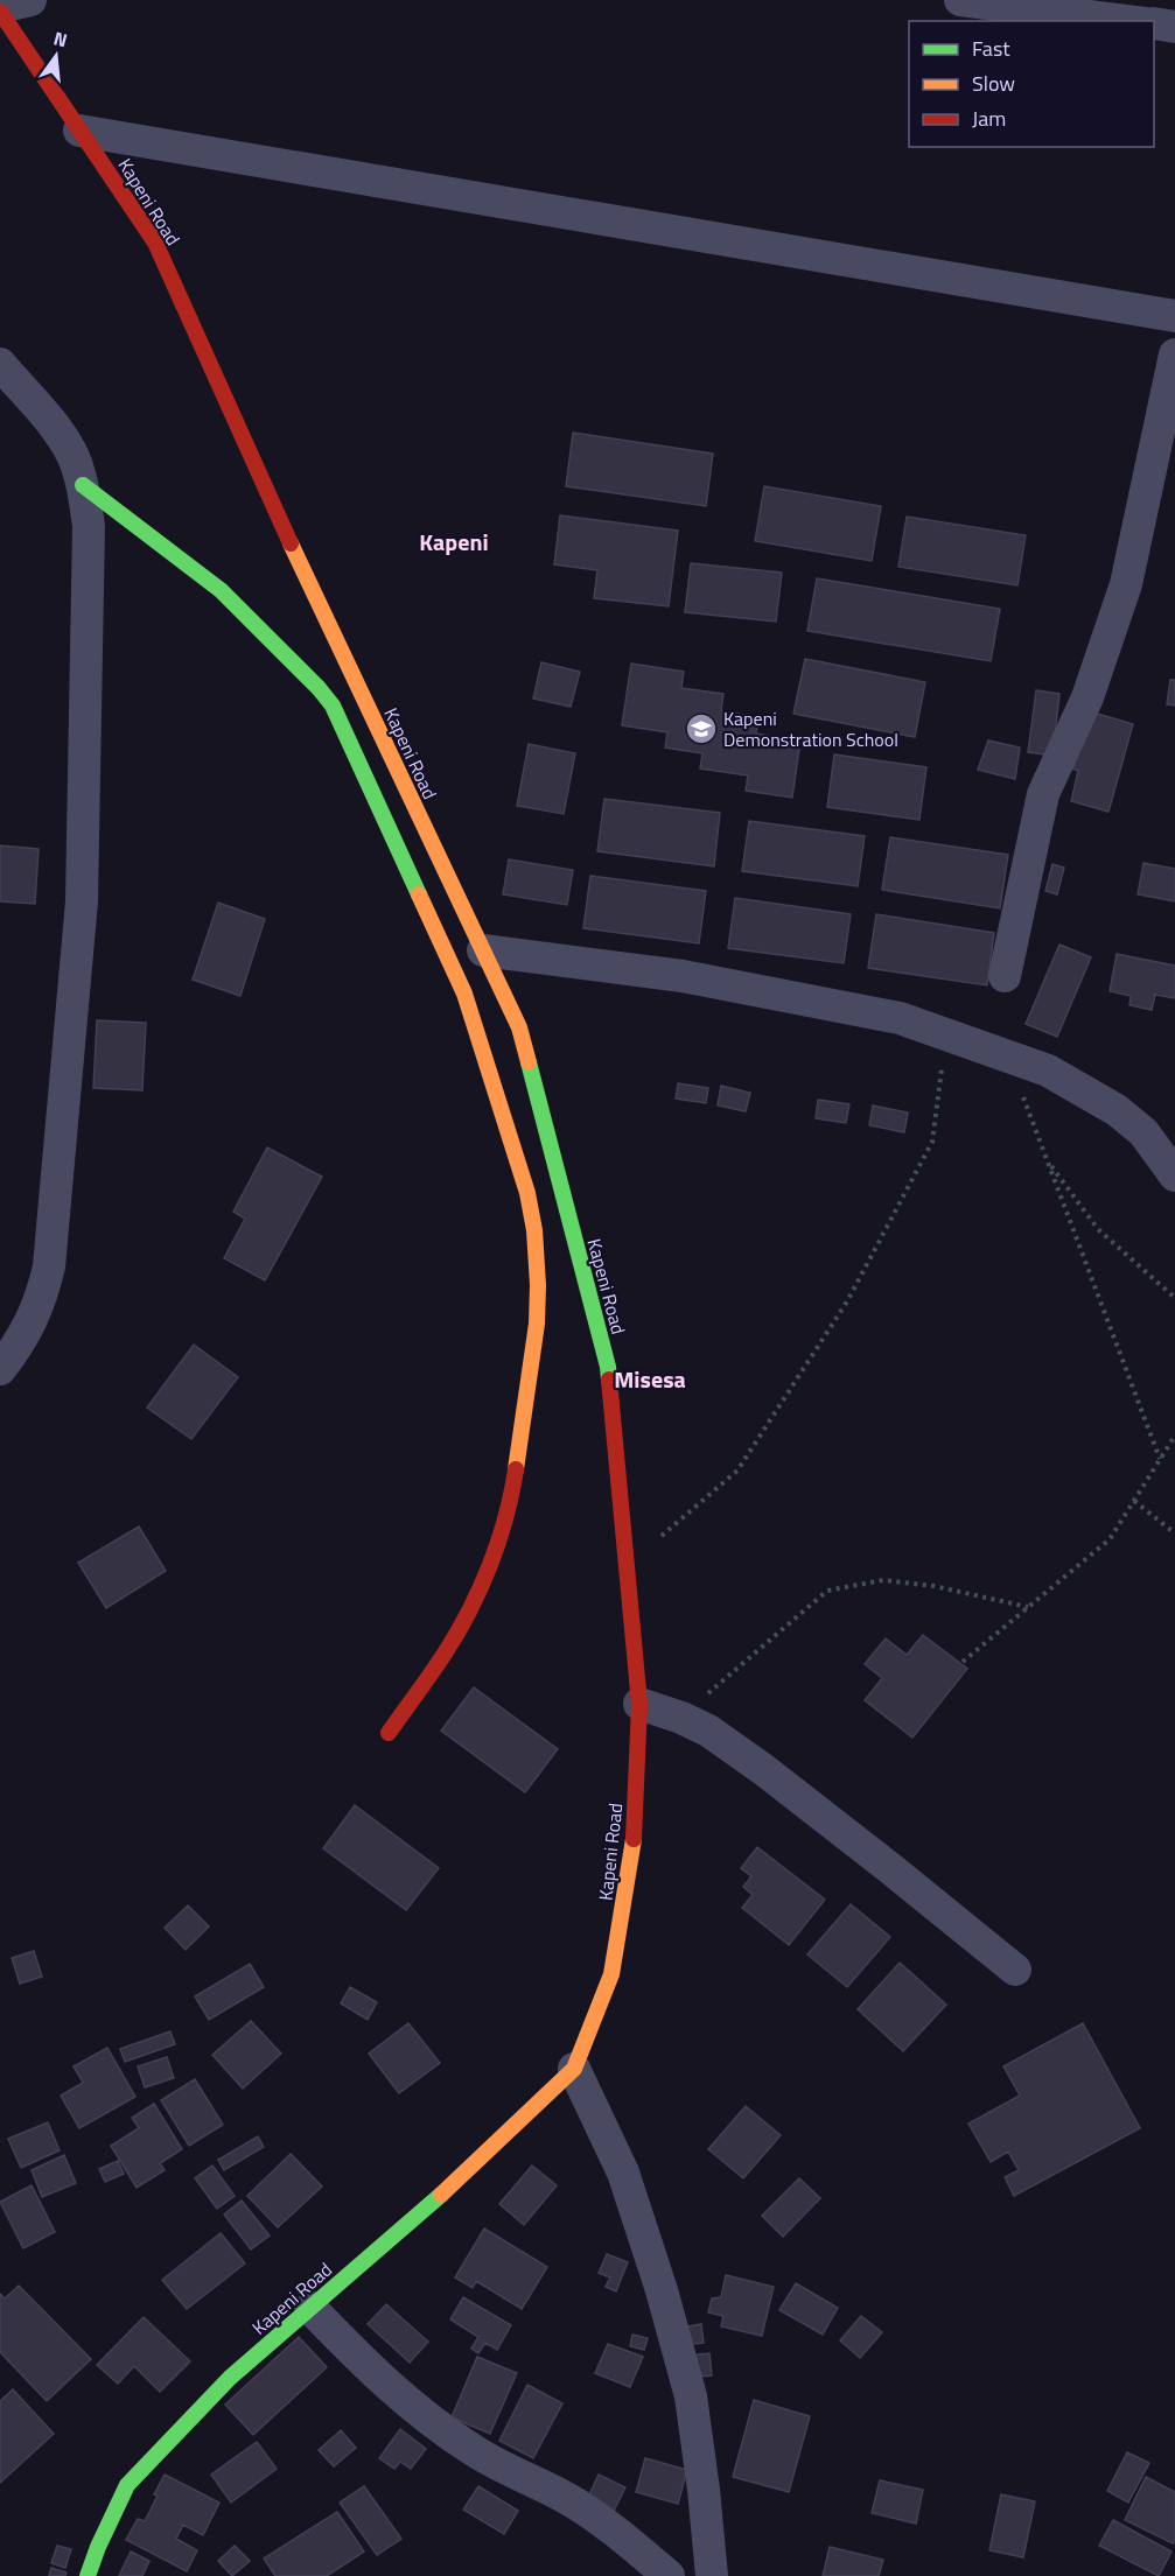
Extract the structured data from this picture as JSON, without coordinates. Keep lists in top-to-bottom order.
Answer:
{
  "streets": {
    "main road": ["Kapeni Road"]
  },
  "districts": ["Kapeni", "Misesa"],
  "places": {
    "school or university": ["Kapeni Demonstration School"]
  },
  "legend": ["Fast", "Slow", "Jam"],
  "north": "top"
}
